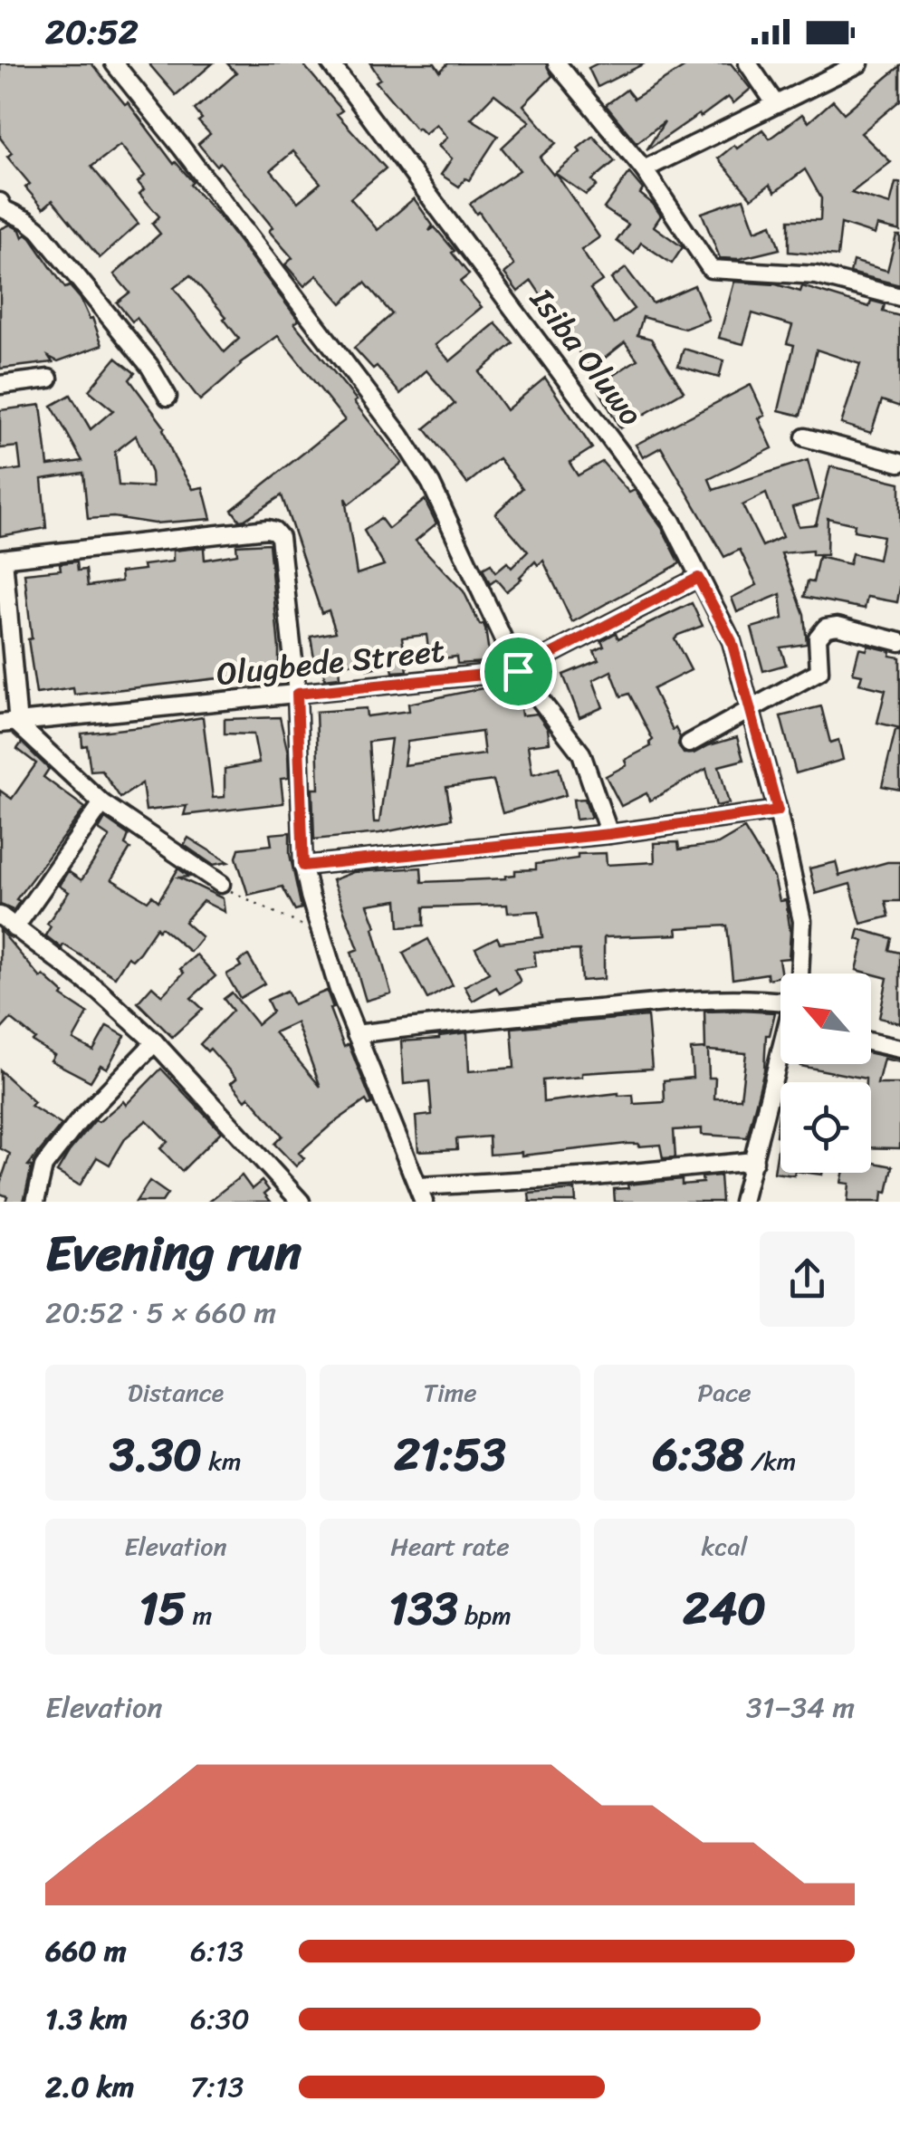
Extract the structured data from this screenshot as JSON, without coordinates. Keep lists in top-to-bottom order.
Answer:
{
  "streets": {
    "street": ["Isiba Oluwo", "Olugbede Street"]
  },
  "crossings": [
    ["Isiba Oluwo", "Olugbede Street"]
  ],
  "north": "top left",
  "page": {
    "status": "20:52",
    "heading": ["Evening run", "20:52 · 5 × 660 m"],
    "stats": [
      ["Distance", "3.30 km"],
      ["Time", "21:53"],
      ["Pace", "6:38 /km"],
      ["Elevation", "15 m"],
      ["Heart rate", "133 bpm"],
      ["kcal", "240"]
    ],
    "chart": ["Elevation", "31–34 m"],
    "list": [
      {
        "name": "660 m",
        "note": "6:13"
      },
      {
        "name": "1.3 km",
        "note": "6:30"
      },
      {
        "name": "2.0 km",
        "note": "7:13"
      }
    ]
  }
}
